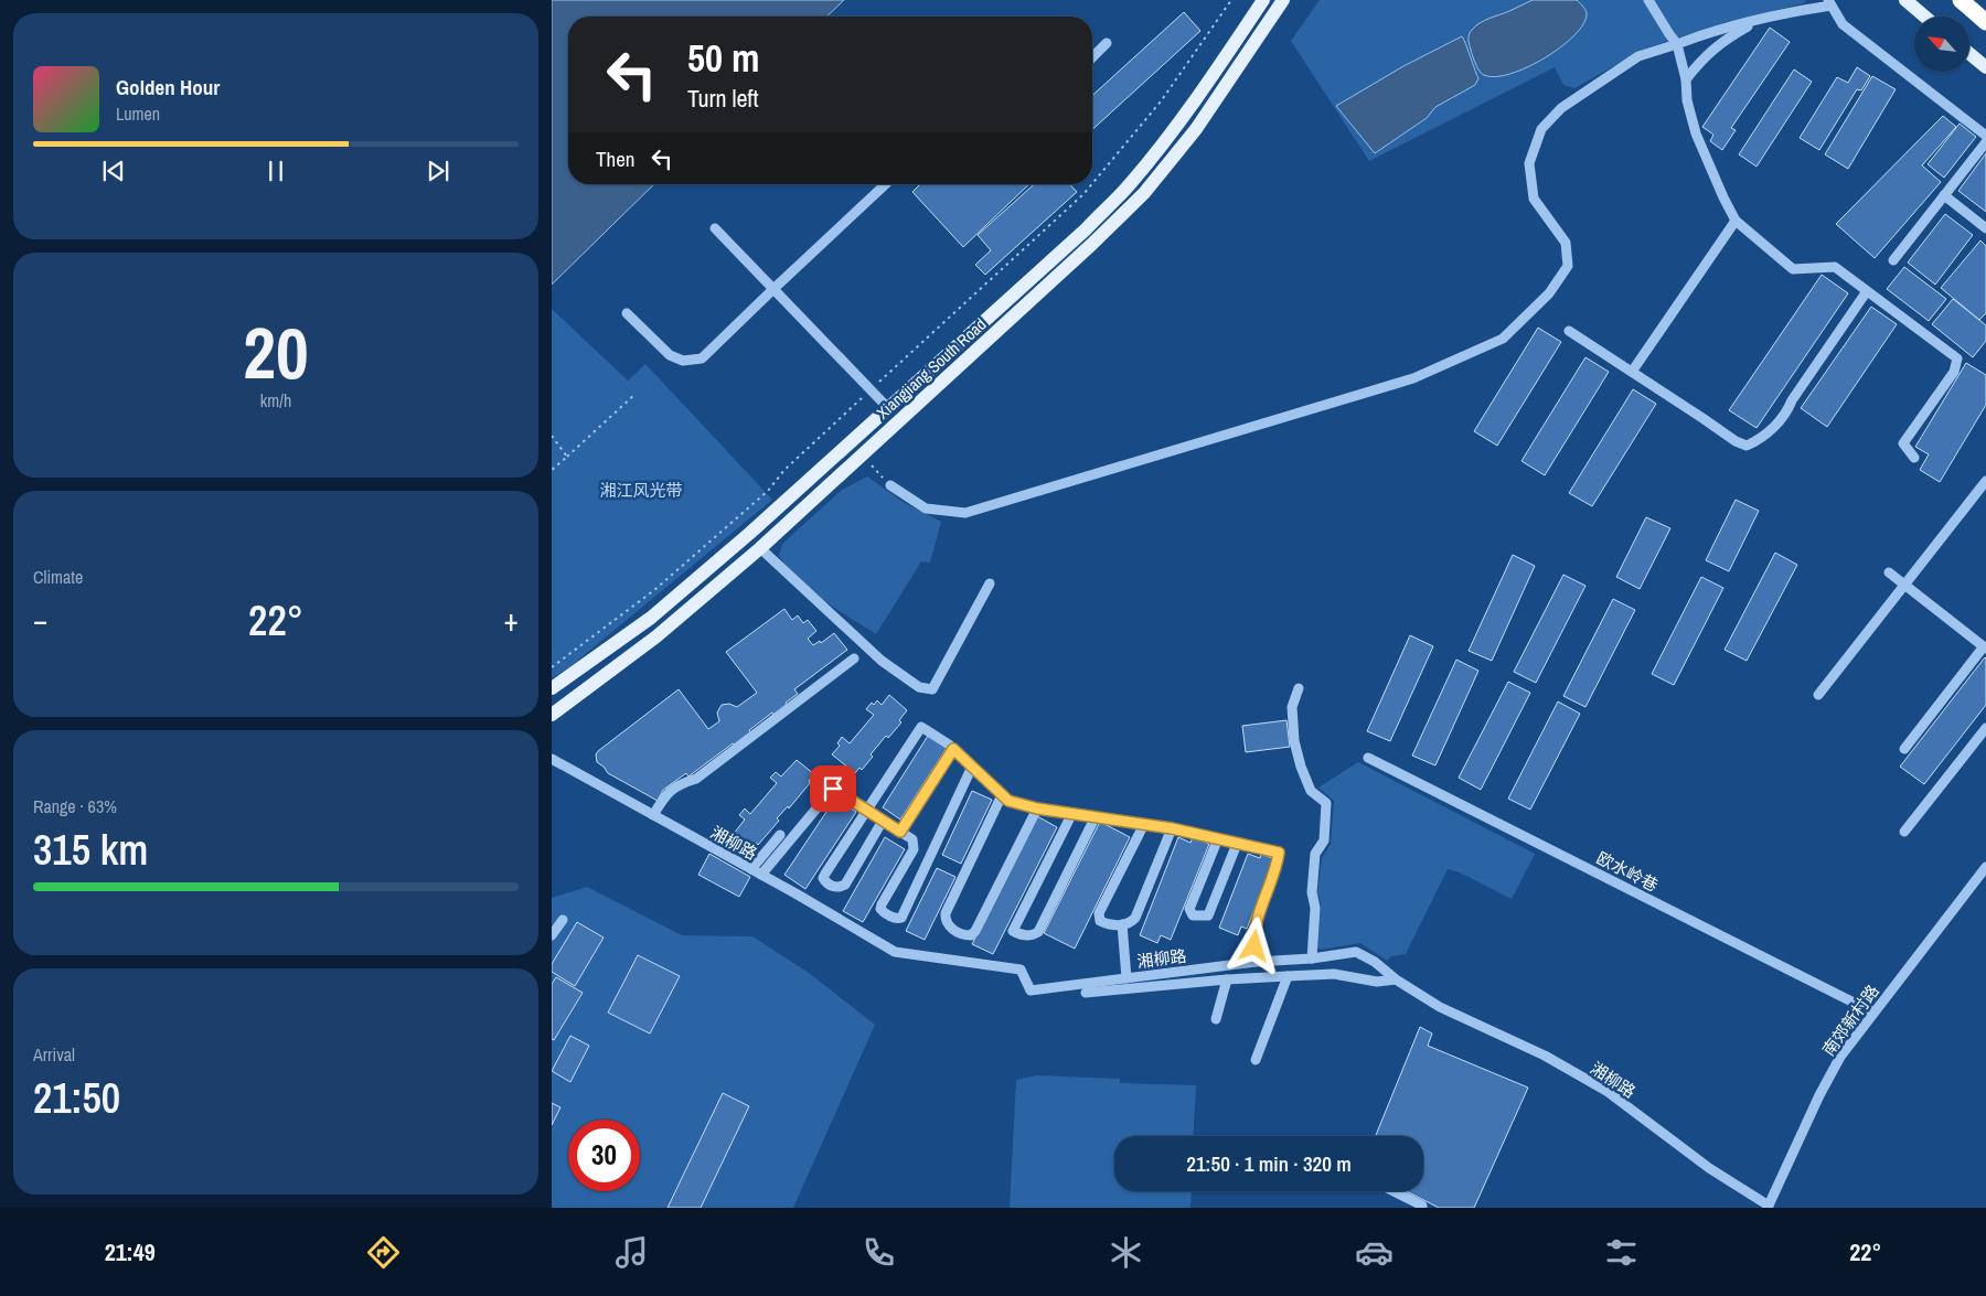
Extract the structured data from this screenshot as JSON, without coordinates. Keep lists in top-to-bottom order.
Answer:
{
  "streets": {
    "main road": ["Xiangjiang South Road"],
    "street": ["湘柳路", "欧水岭巷", "南郊新村路"]
  },
  "crossings": [
    ["湘柳路", "南郊新村路"],
    ["欧水岭巷", "南郊新村路"]
  ],
  "parks": ["湘江风光带"],
  "north": "top left",
  "page": {
    "turn": ["50 m", "Turn left"],
    "song": ["Golden Hour", "Lumen"],
    "then": "Then",
    "tile": [
      ["20", "km/h"],
      "Climate",
      ["Range · 63%", "315 km"],
      ["Arrival", "21:50"]
    ],
    "heat": ["−", "22°", "+"],
    "limit": "30",
    "trip": "21:50 · 1 min · 320 m",
    "tabs": ["21:49", "22°"]
  }
}
